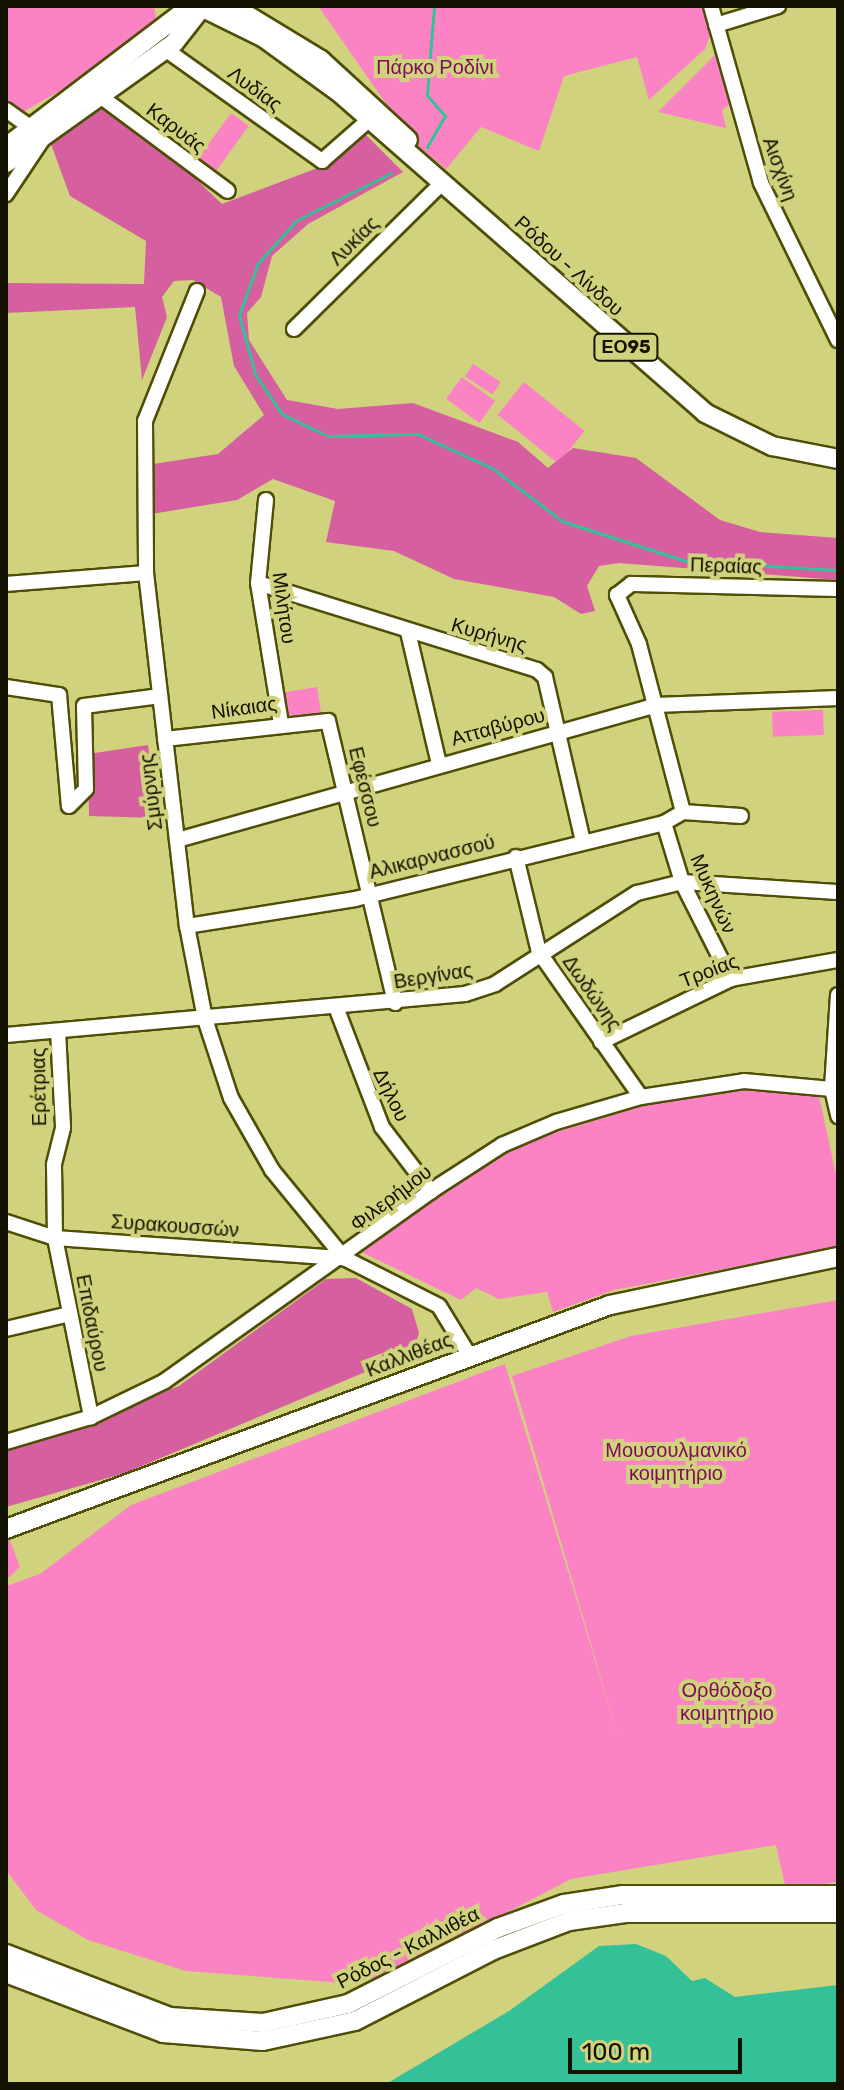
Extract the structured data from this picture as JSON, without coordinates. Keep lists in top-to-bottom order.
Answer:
{
  "streets": {
    "main road": [
      "Ρόδου - Λίνδου",
      "ΕΟ95",
      "Καλλιθέας",
      "Ρόδος - Καλλιθέα"
    ],
    "street": [
      "Λυδίας",
      "Καρυάς",
      "Αισχίνη",
      "Λυκίας",
      "Περαίας",
      "Μιλήτου",
      "Κυρήνης",
      "Νίκαιας",
      "Ατταβύρου",
      "Εφέσσου",
      "Σμύρνης",
      "Αλικαρνασσού",
      "Μυκηνών",
      "Τροίας",
      "Βεργίνας",
      "Δωδώνης",
      "Ερέτριας",
      "Δήλου",
      "Φιλερήμου",
      "Συρακουσσών",
      "Επιδαύρου"
    ]
  },
  "crossings": [
    ["Λυδίας", "Ρόδου - Λίνδου"],
    ["Λυκίας", "Ρόδου - Λίνδου"],
    ["Περαίας", "Ατταβύρου"],
    ["Μιλήτου", "Κυρήνης"],
    ["Μιλήτου", "Νίκαιας"],
    ["Κυρήνης", "Ατταβύρου"],
    ["Κυρήνης", "Αλικαρνασσού"],
    ["Νίκαιας", "Εφέσσου"],
    ["Νίκαιας", "Σμύρνης"],
    ["Ατταβύρου", "Εφέσσου"],
    ["Ατταβύρου", "Σμύρνης"],
    ["Εφέσσου", "Αλικαρνασσού"],
    ["Εφέσσου", "Βεργίνας"],
    ["Σμύρνης", "Αλικαρνασσού"],
    ["Σμύρνης", "Βεργίνας"],
    ["Σμύρνης", "Φιλερήμου"],
    ["Σμύρνης", "Συρακουσσών"],
    ["Αλικαρνασσού", "Μυκηνών"],
    ["Αλικαρνασσού", "Δωδώνης"],
    ["Μυκηνών", "Τροίας"],
    ["Μυκηνών", "Βεργίνας"],
    ["Τροίας", "Δωδώνης"],
    ["Βεργίνας", "Δωδώνης"],
    ["Βεργίνας", "Ερέτριας"],
    ["Βεργίνας", "Δήλου"],
    ["Δωδώνης", "Φιλερήμου"],
    ["Ερέτριας", "Συρακουσσών"],
    ["Ερέτριας", "Επιδαύρου"],
    ["Δήλου", "Φιλερήμου"],
    ["Φιλερήμου", "Συρακουσσών"],
    ["Φιλερήμου", "Επιδαύρου"],
    ["Συρακουσσών", "Επιδαύρου"]
  ],
  "parks": ["Πάρκο Ροδίνι", "Μουσουλμανικό κοιμητήριο", "Ορθόδοξο κοιμητήριο"],
  "scale_bar": "100 m"
}
